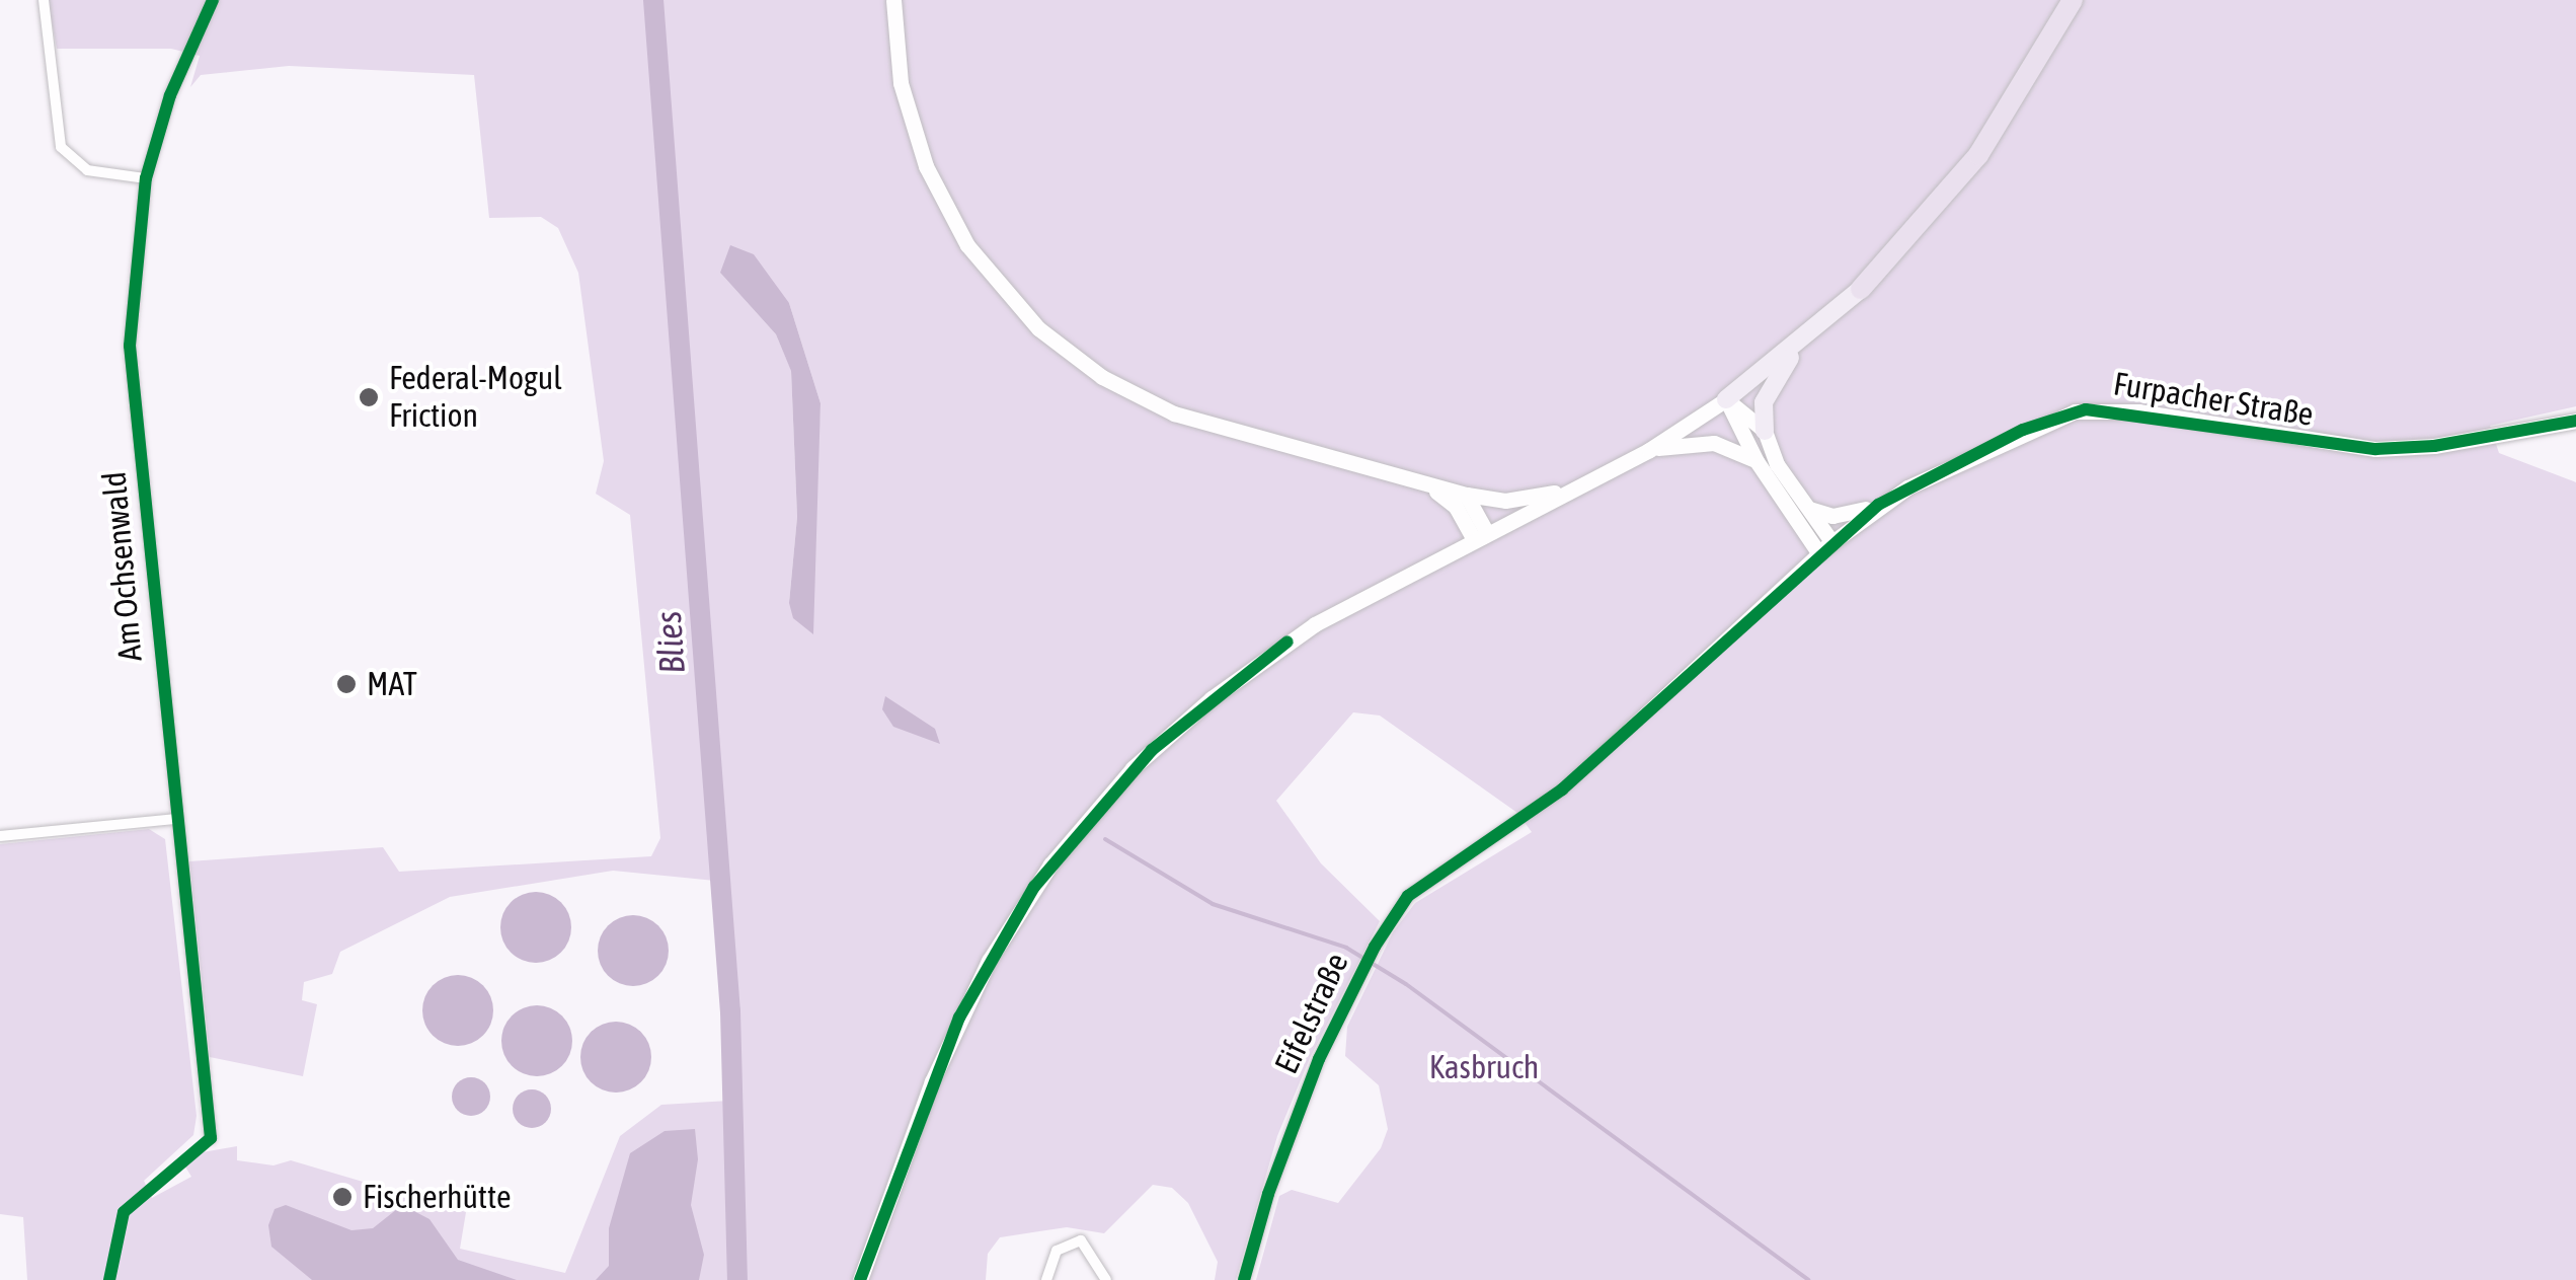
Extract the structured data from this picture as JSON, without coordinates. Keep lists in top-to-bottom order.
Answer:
{
  "streets": {
    "main road": ["Furpacher Straße"],
    "street": ["Am Ochsenwald", "Eifelstraße"]
  },
  "crossings": [
    ["Furpacher Straße", "Eifelstraße"]
  ],
  "water": ["Blies"],
  "parks": ["Kasbruch"],
  "places": ["Federal-Mogul Friction", "MAT", "Fischerhütte"]
}
